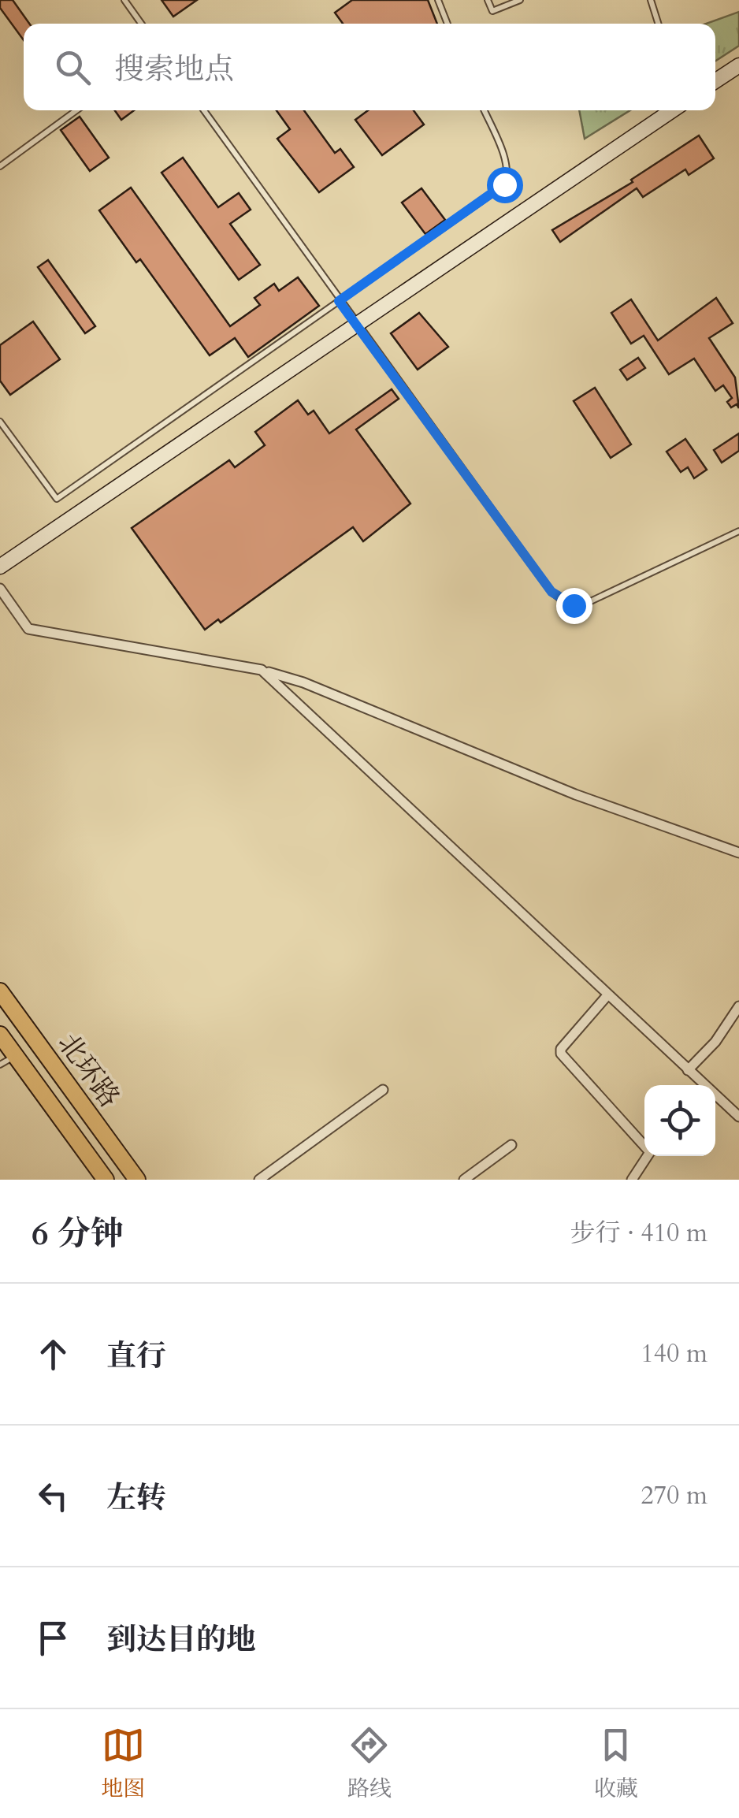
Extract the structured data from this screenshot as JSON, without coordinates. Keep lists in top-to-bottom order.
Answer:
{
  "streets": {
    "main road": ["北环路"]
  },
  "page": {
    "search": "搜索地点",
    "heading": ["6 分钟", "步行 · 410 m"],
    "list": [
      ["直行", "140 m"],
      ["左转", "270 m"],
      "到达目的地"
    ],
    "nav": ["地图", "路线", "收藏"]
  }
}
